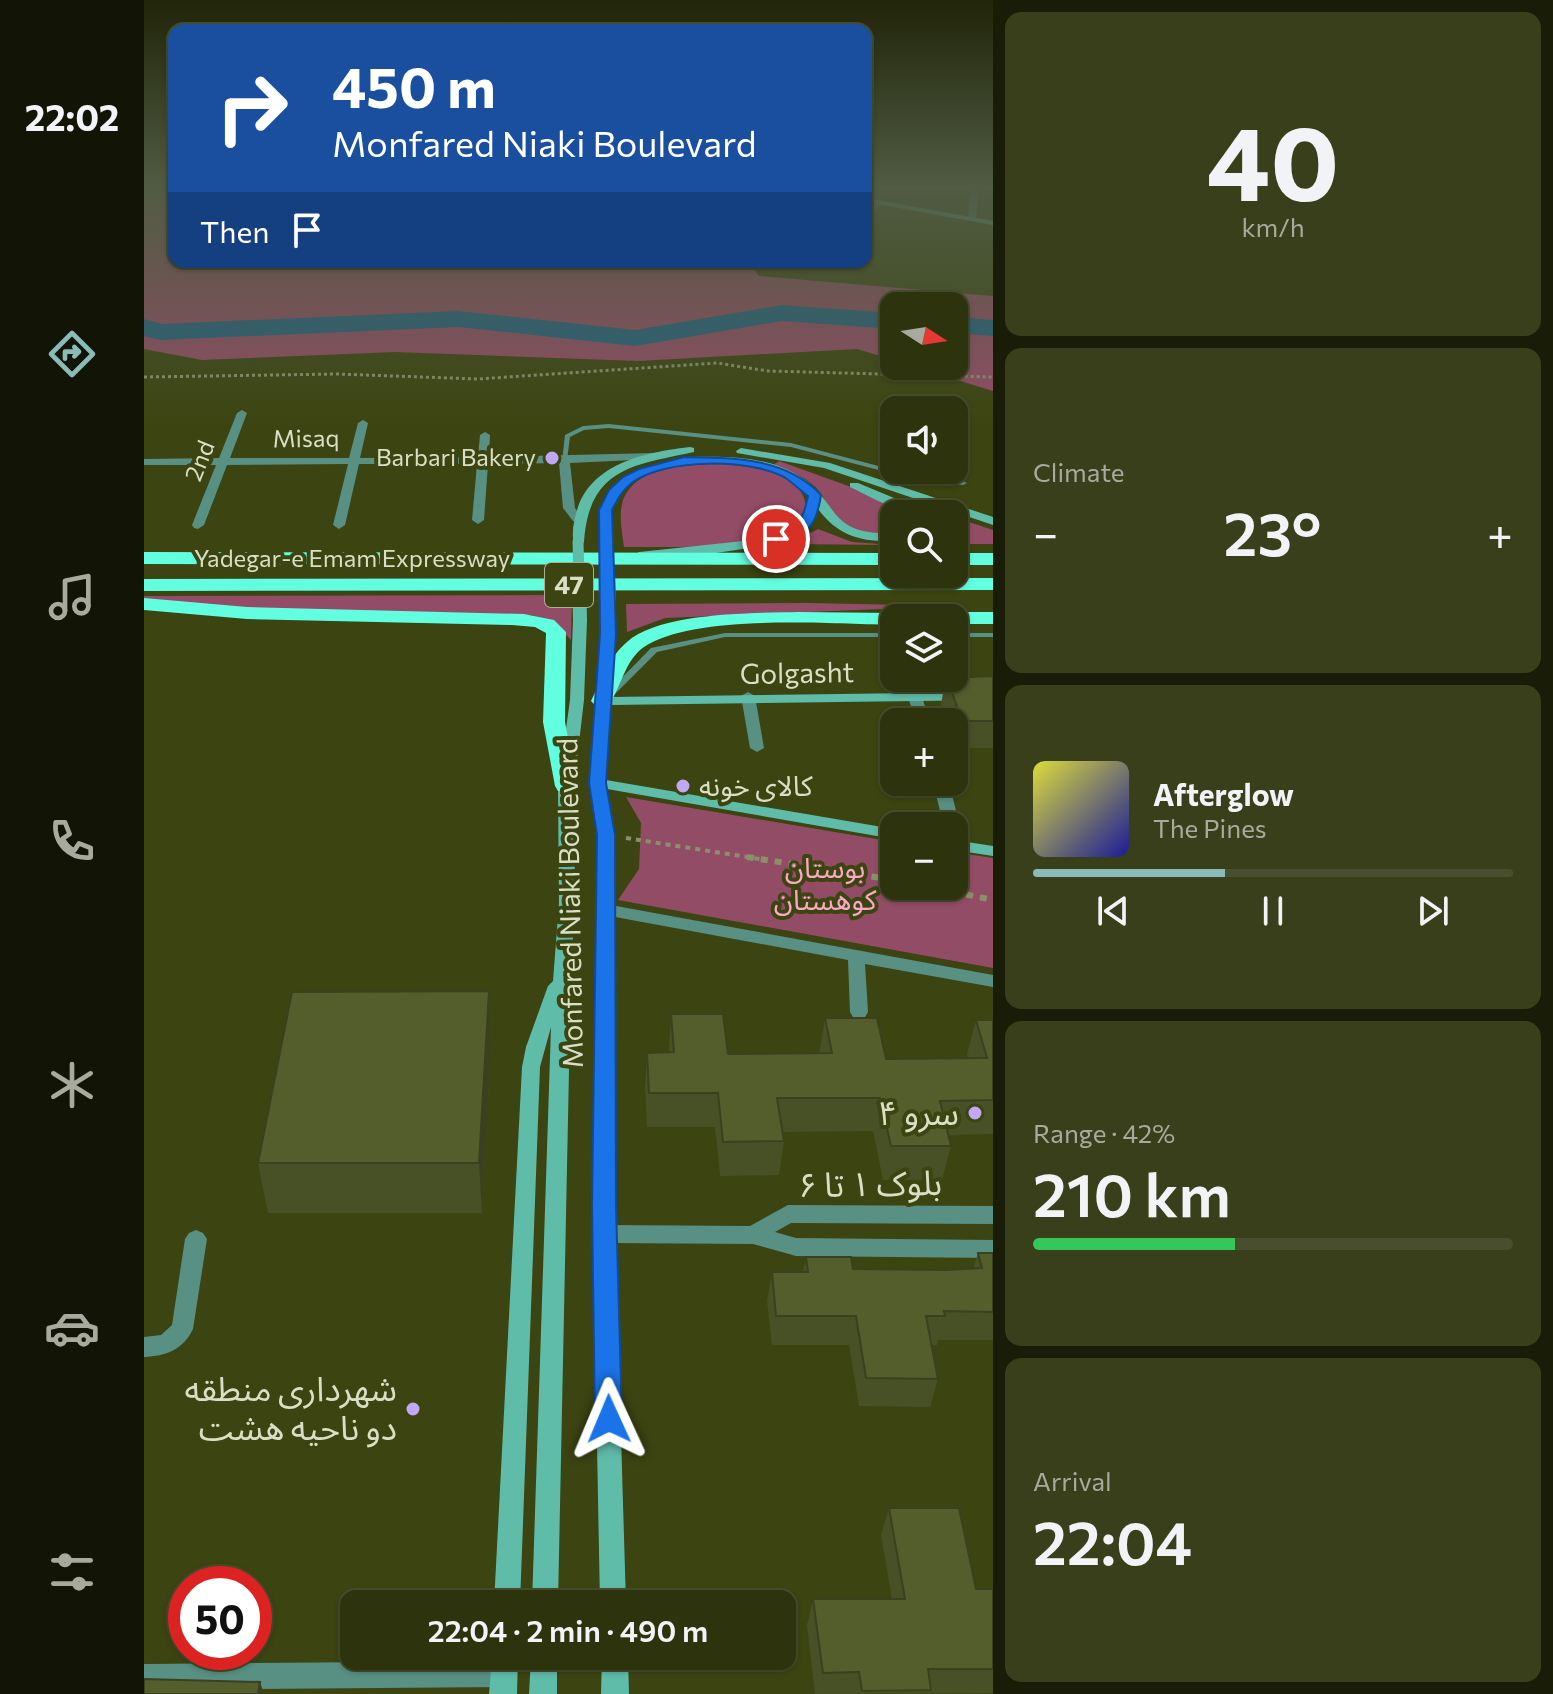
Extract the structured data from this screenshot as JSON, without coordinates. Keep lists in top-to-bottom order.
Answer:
{
  "streets": {
    "highway": ["Yadegar-e Emam Expressway", "47"],
    "main road": ["Golgasht", "Monfared Niaki Boulevard"],
    "street": ["Misaq", "2nd", "بلوک ۱ تا ۶"]
  },
  "crossings": [
    ["Misaq", "2nd"],
    ["Golgasht", "Monfared Niaki Boulevard"]
  ],
  "parks": ["بوستان کوهستان"],
  "places": [
    "Barbari Bakery",
    "کالای خونه",
    "سرو ۴",
    "شهرداری منطقه دو ناحیه هشت"
  ],
  "north": "right",
  "page": {
    "tabs": "22:02",
    "tile": [
      ["40", "km/h"],
      "Climate",
      ["Range · 42%", "210 km"],
      ["Arrival", "22:04"]
    ],
    "turn": ["450 m", "Monfared Niaki Boulevard"],
    "then": "Then",
    "map_buttons": ["+", "−"],
    "heat": ["−", "23°", "+"],
    "song": ["Afterglow", "The Pines"],
    "limit": "50",
    "trip": "22:04 · 2 min · 490 m"
  }
}
